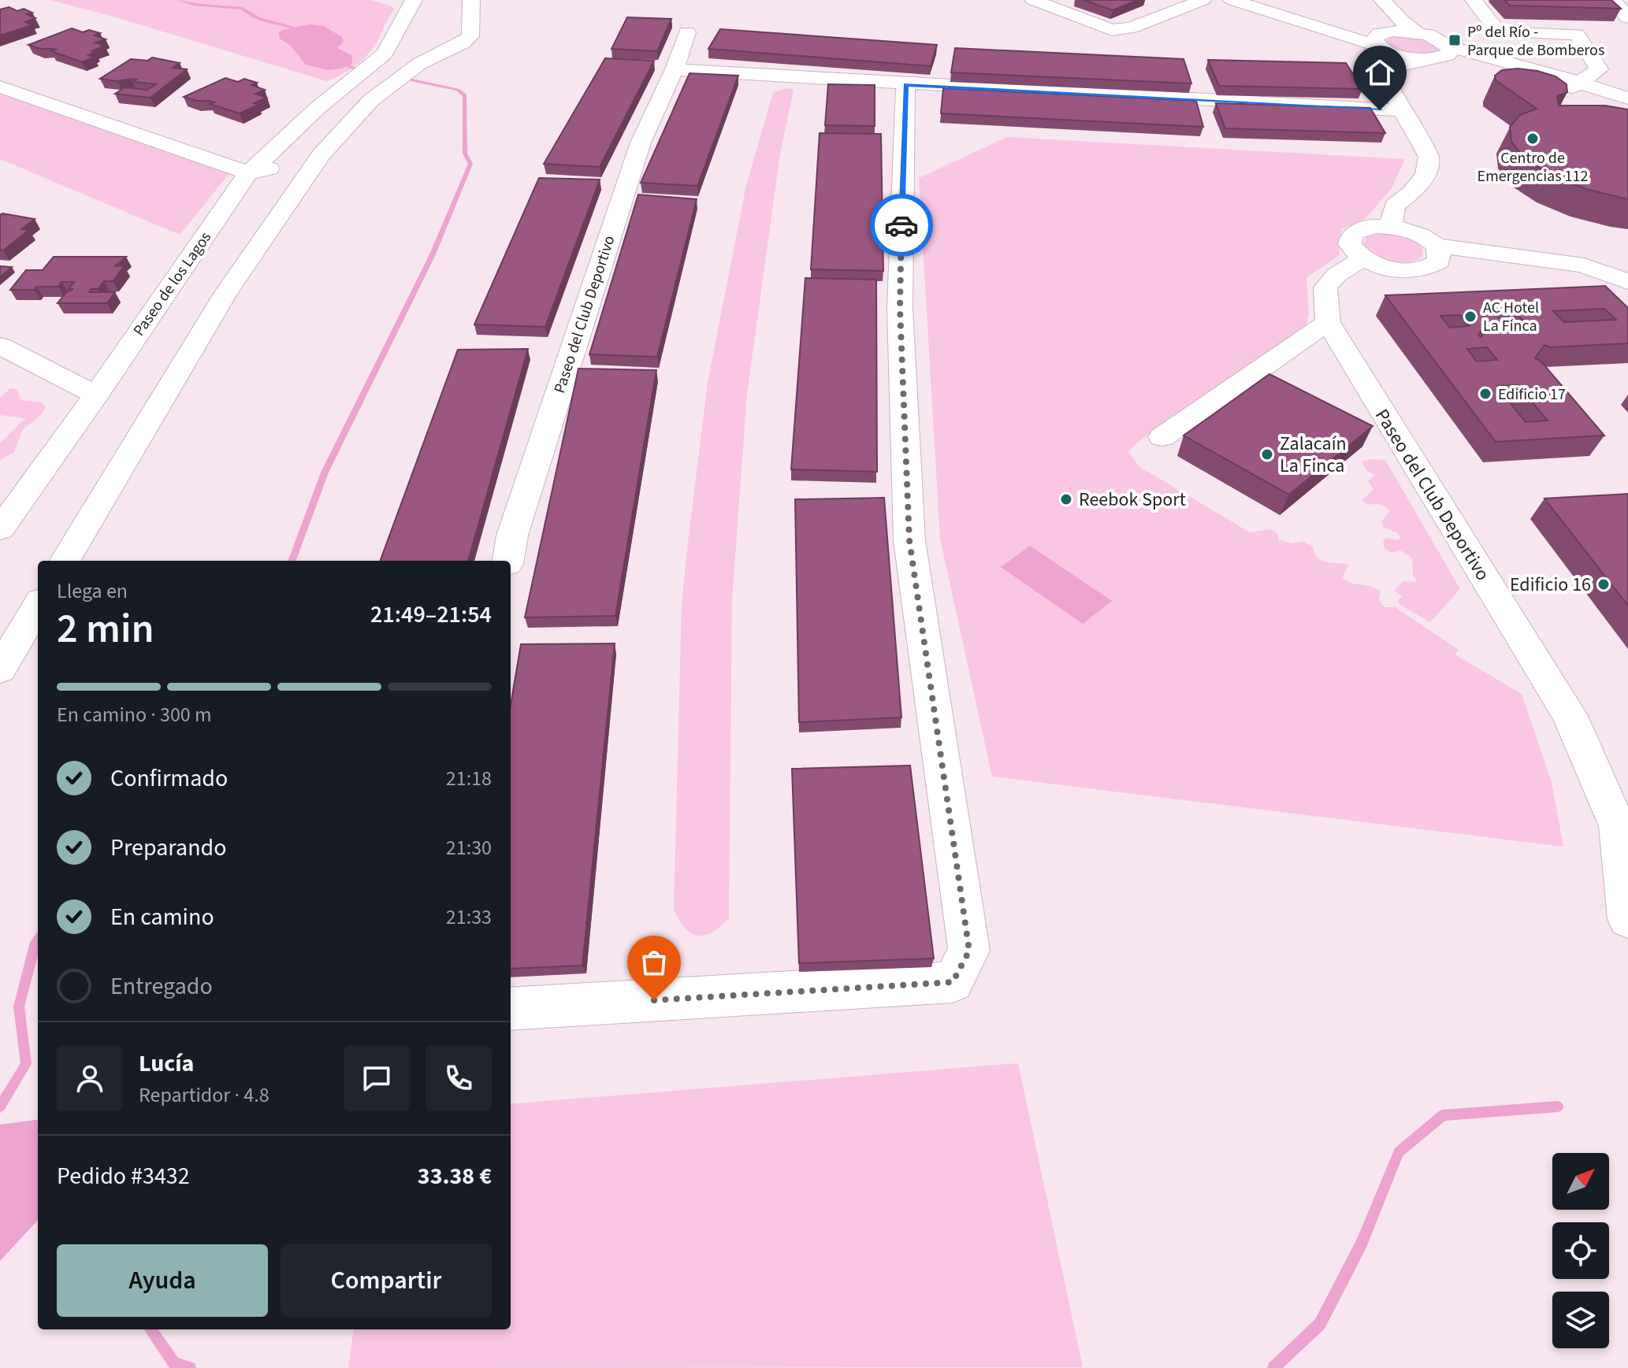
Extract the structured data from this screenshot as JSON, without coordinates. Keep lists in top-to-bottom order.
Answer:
{
  "streets": {
    "street": ["Paseo de los Lagos", "Paseo del Club Deportivo"]
  },
  "places": {
    "transit": ["Pº del Río - Parque de Bomberos"],
    "other": [
      "Centro de Emergencias 112",
      "AC Hotel La Finca",
      "Edificio 17",
      "Zalacaín La Finca",
      "Reebok Sport",
      "Edificio 16"
    ]
  },
  "north": "top right",
  "page": {
    "heading": ["2 min", "Llega en", "21:49–21:54"],
    "panel": [
      "Lucía",
      "Repartidor · 4.8",
      "Pedido #3432",
      "33.38 €"
    ],
    "bar": "En camino · 300 m",
    "list": [
      ["Confirmado", "21:18"],
      ["Preparando", "21:30"],
      ["En camino", "21:33"],
      "Entregado"
    ],
    "buttons": ["Ayuda", "Compartir"]
  }
}
